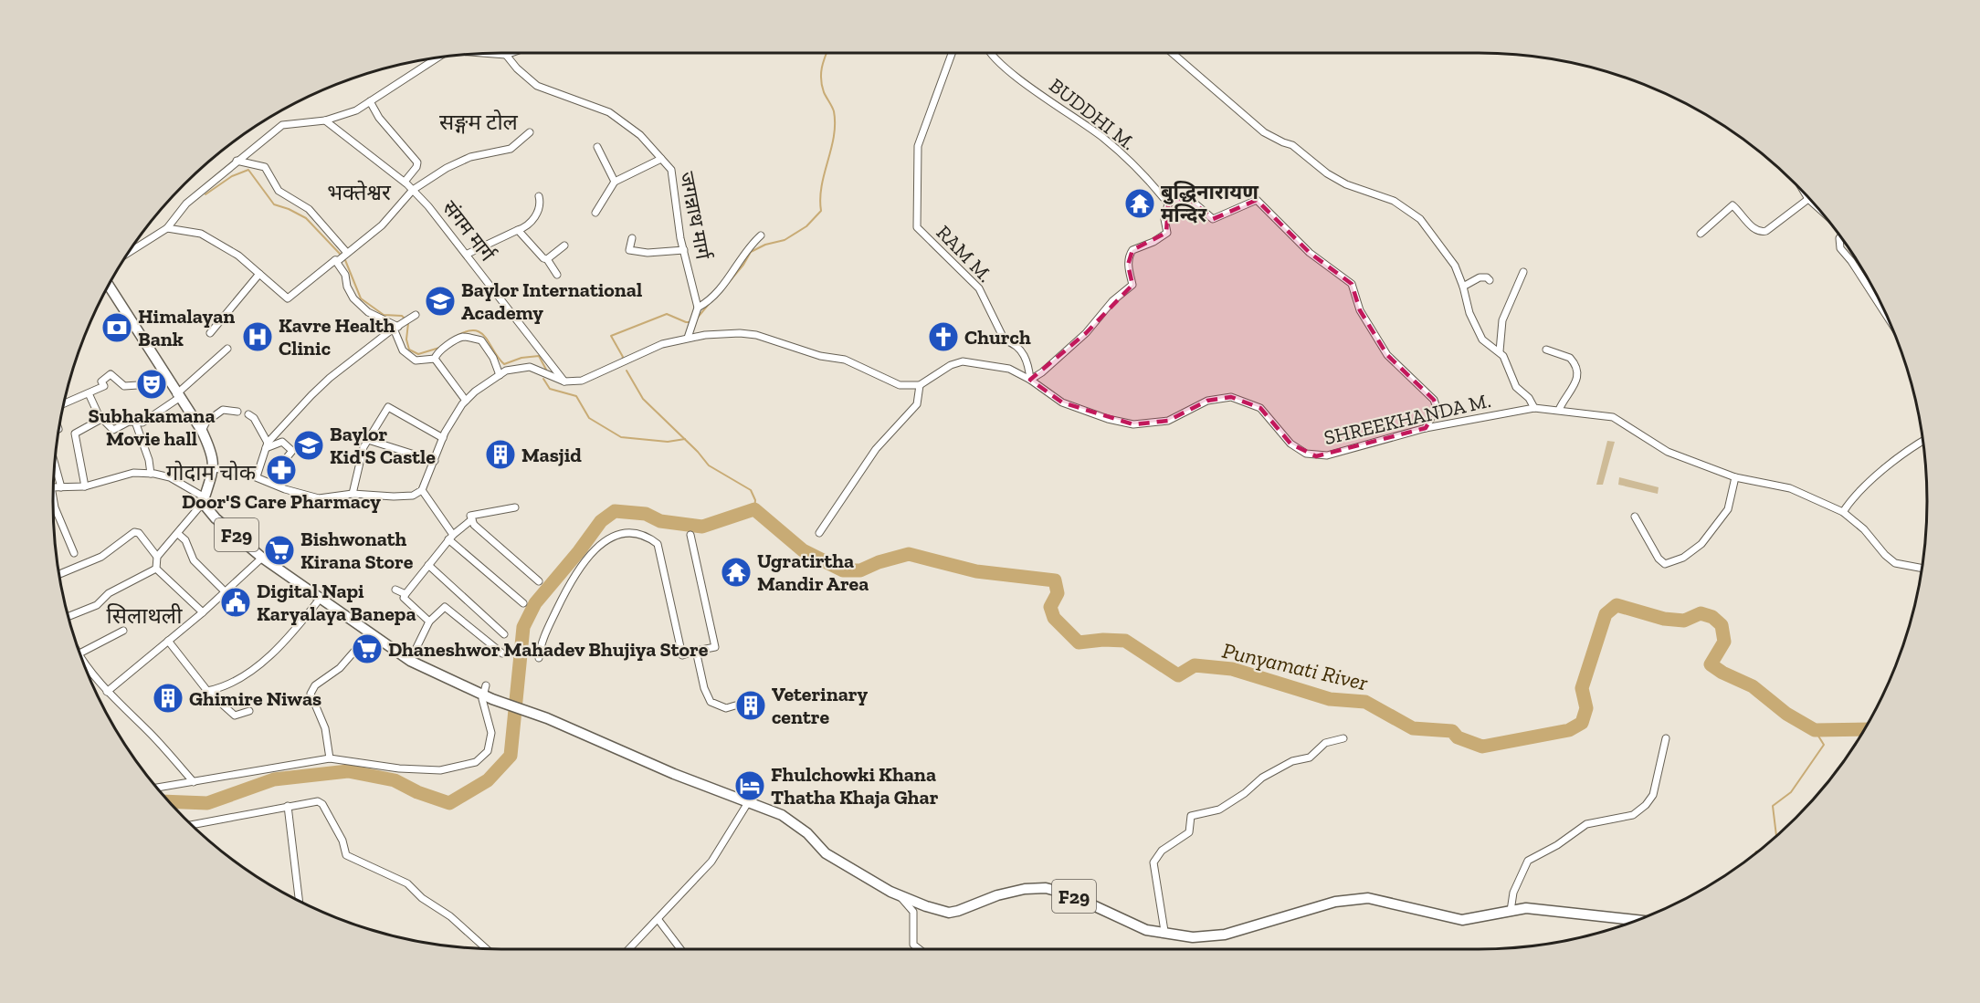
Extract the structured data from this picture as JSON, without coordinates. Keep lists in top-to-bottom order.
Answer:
{
  "streets": {
    "main road": ["F29"],
    "street": [
      "BUDDHI M.",
      "जगन्नाथ मार्ग",
      "संगम मार्ग",
      "RAM M.",
      "SHREEKHANDA M."
    ]
  },
  "crossings": [
    ["RAM M.", "SHREEKHANDA M."]
  ],
  "districts": [
    "सङ्गम टोल",
    "भक्तेश्वर",
    "गाेदाम चाेक",
    "सिलाथली"
  ],
  "water": ["Punyamati River"],
  "places": {
    "temple": ["बुद्धिनारायण मन्दिर", "Ugratirtha Mandir Area"],
    "school or university": ["Baylor International Academy", "Baylor Kid'S Castle"],
    "bank": ["Himalayan Bank"],
    "hospital": ["Kavre Health Clinic"],
    "church": ["Church"],
    "theatre": ["Subhakamana Movie hall"],
    "building": ["Masjid", "Ghimire Niwas", "Veterinary centre"],
    "pharmacy": ["Door'S Care Pharmacy"],
    "supermarket": ["Bishwonath Kirana Store", "Dhaneshwor Mahadev Bhujiya Store"],
    "public building": ["Digital Napi Karyalaya Banepa"],
    "hotel": ["Fhulchowki Khana Thatha Khaja Ghar"]
  }
}
